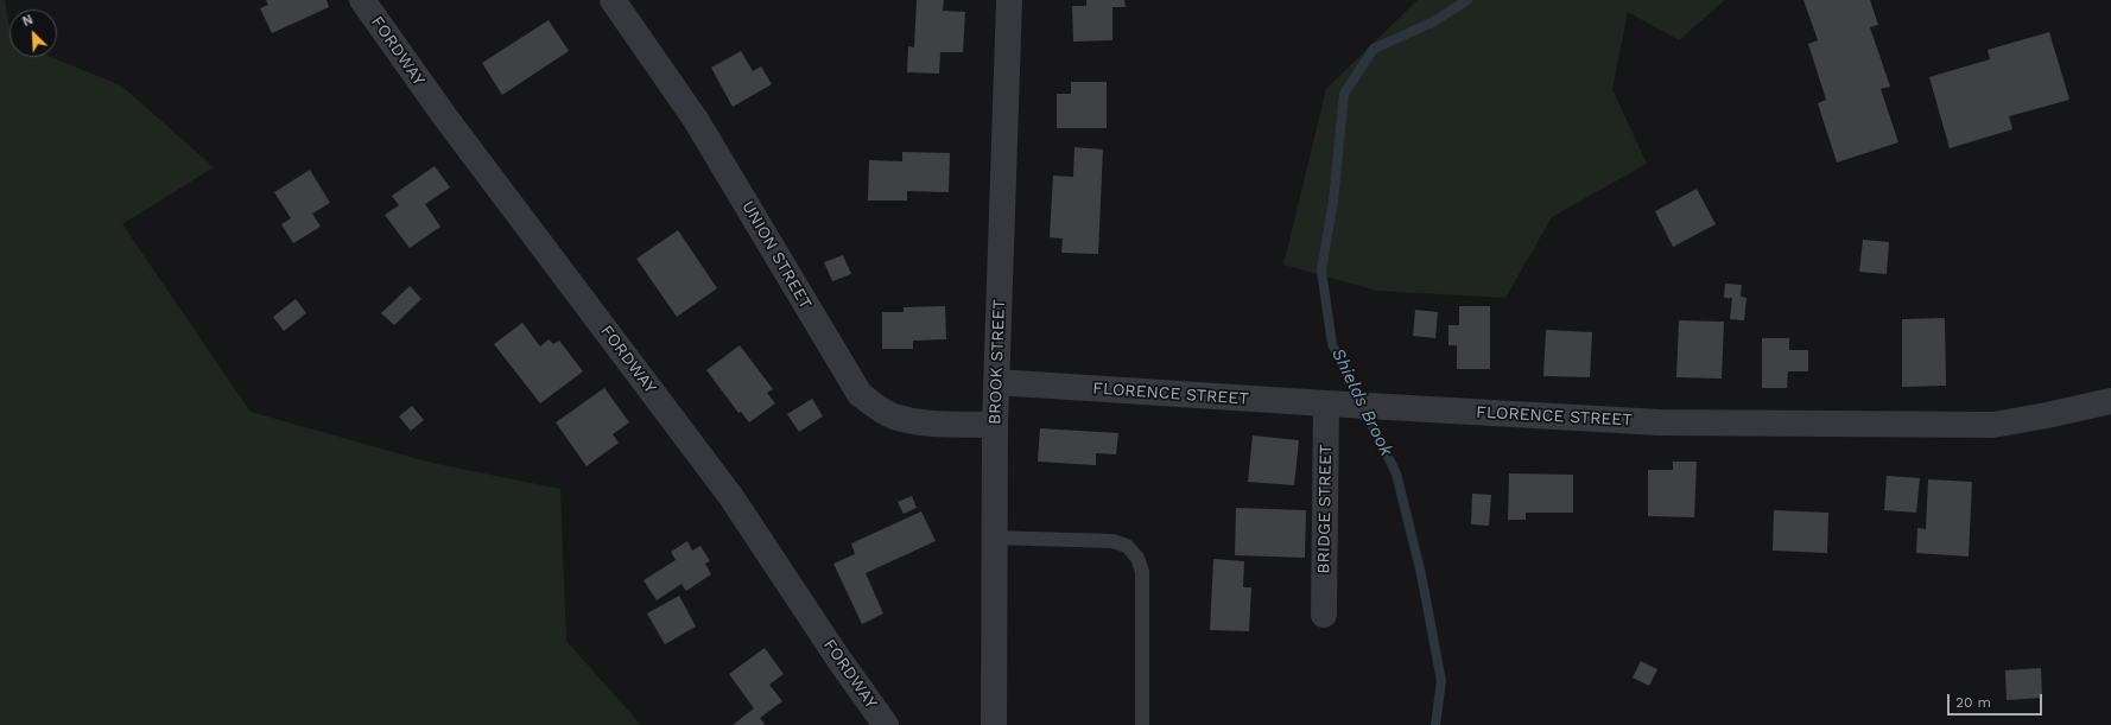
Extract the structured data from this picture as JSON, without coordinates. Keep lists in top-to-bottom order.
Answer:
{
  "streets": {
    "street": [
      "FORDWAY",
      "UNION STREET",
      "BROOK STREET",
      "FLORENCE STREET",
      "BRIDGE STREET"
    ]
  },
  "crossings": [
    ["UNION STREET", "BROOK STREET"],
    ["BROOK STREET", "FLORENCE STREET"],
    ["FLORENCE STREET", "BRIDGE STREET"]
  ],
  "water": ["Shields Brook"],
  "scale_bar": "20 m",
  "north": "top left"
}
